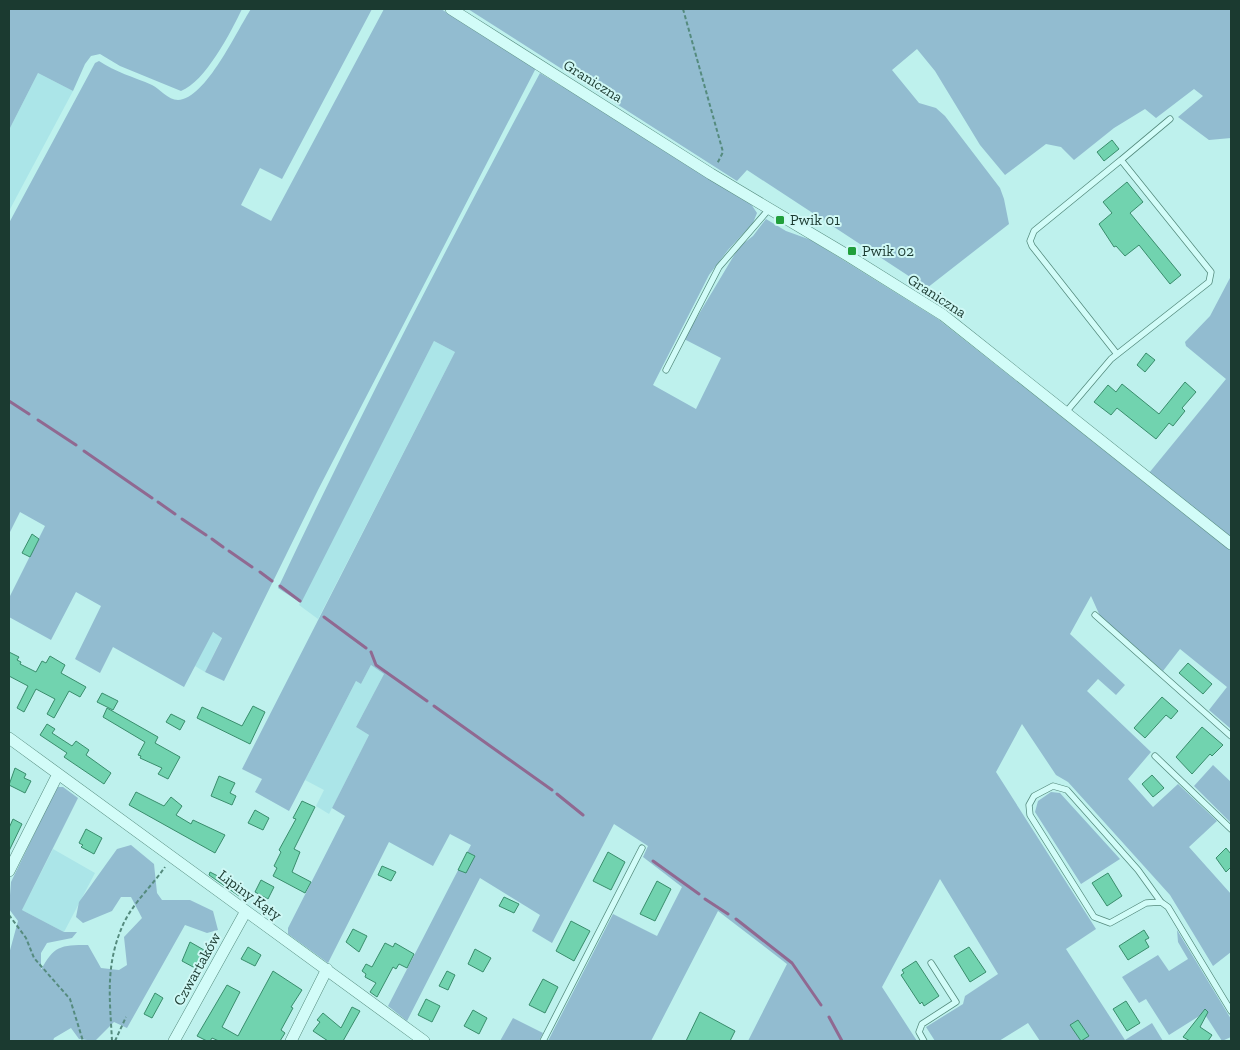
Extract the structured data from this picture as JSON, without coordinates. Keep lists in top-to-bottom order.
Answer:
{
  "streets": {
    "street": ["Graniczna", "Lipiny Kąty", "Czwartaków"]
  },
  "crossings": [
    ["Lipiny Kąty", "Czwartaków"]
  ],
  "places": {
    "transit": ["Pwik 01", "Pwik 02"]
  }
}
